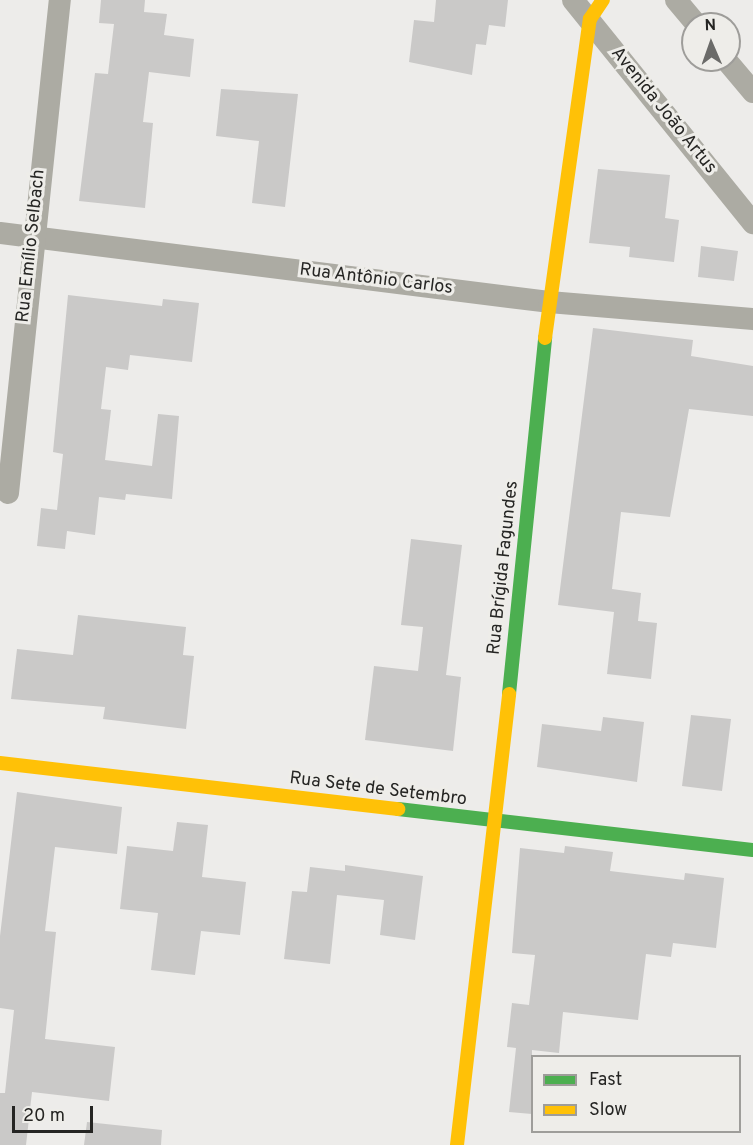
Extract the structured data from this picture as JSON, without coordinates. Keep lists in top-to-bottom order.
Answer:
{
  "streets": {
    "street": [
      "Avenida João Artus",
      "Rua Emílio Selbach",
      "Rua Antônio Carlos",
      "Rua Brígida Fagundes",
      "Rua Sete de Setembro"
    ]
  },
  "crossings": [
    ["Avenida João Artus", "Rua Brígida Fagundes"],
    ["Rua Emílio Selbach", "Rua Antônio Carlos"],
    ["Rua Antônio Carlos", "Rua Brígida Fagundes"],
    ["Rua Brígida Fagundes", "Rua Sete de Setembro"]
  ],
  "legend": ["Fast", "Slow"],
  "scale_bar": "20 m",
  "north": "top"
}
